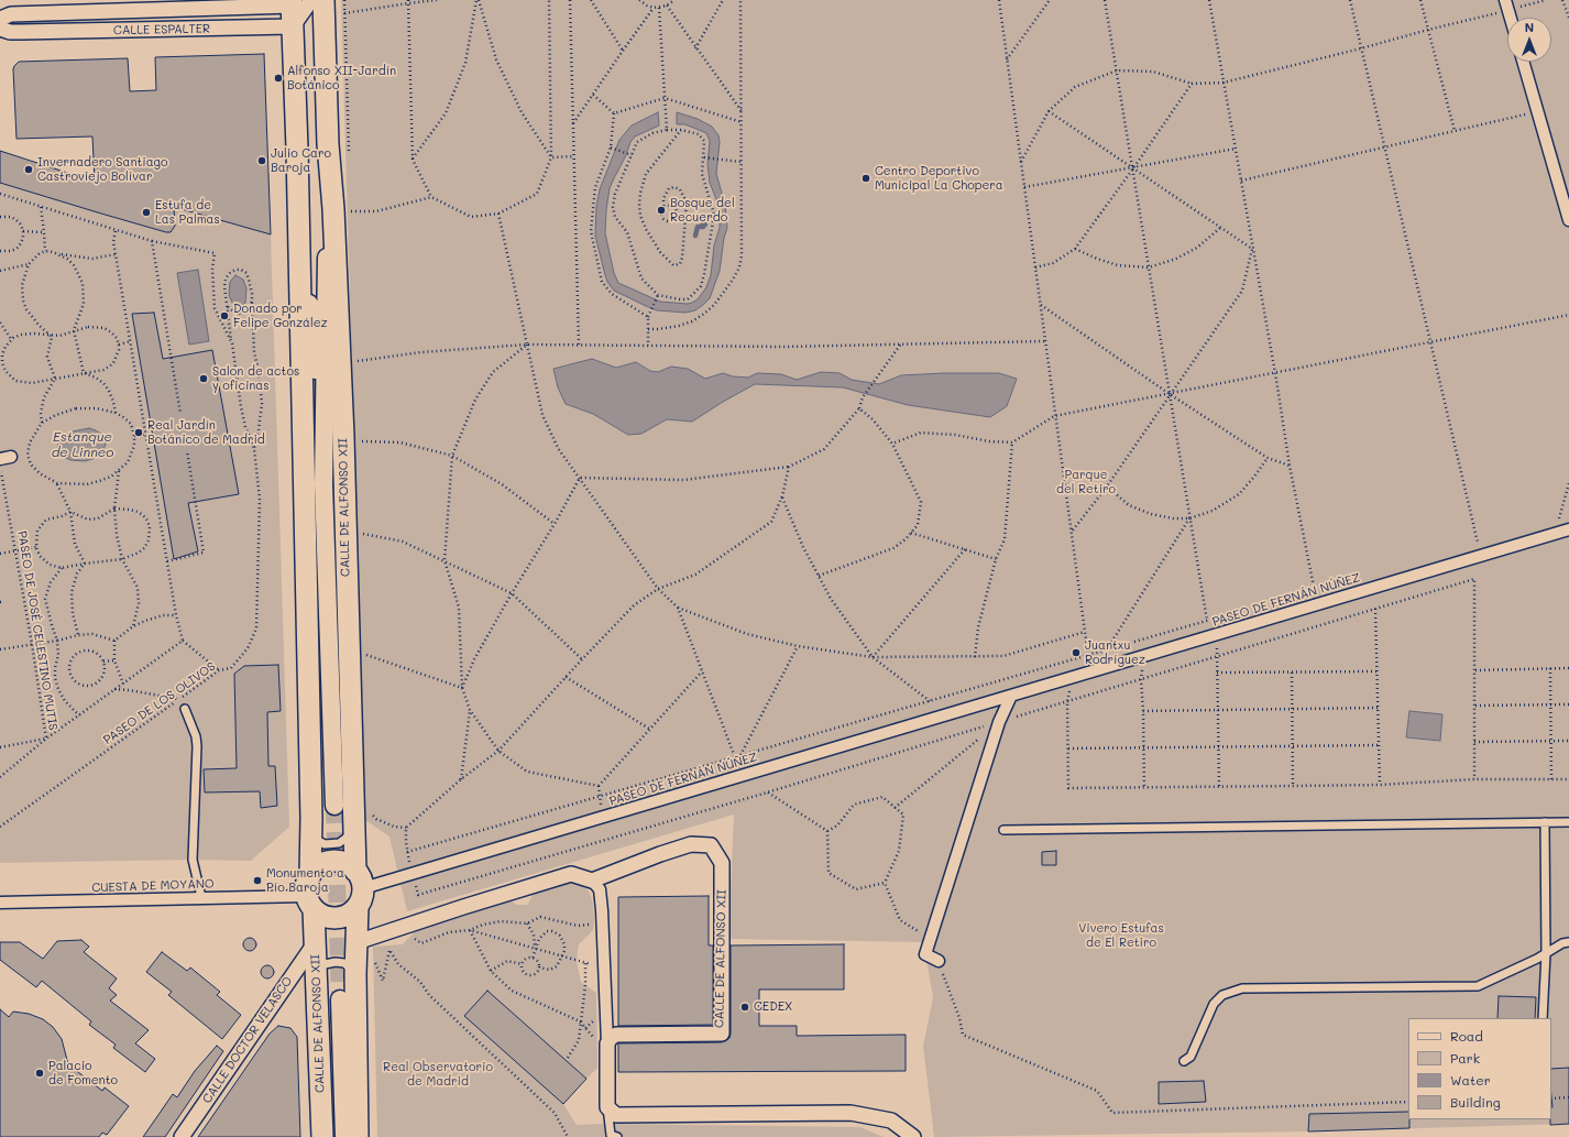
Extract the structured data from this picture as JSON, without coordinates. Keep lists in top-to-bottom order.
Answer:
{
  "streets": {
    "main road": ["CALLE DE ALFONSO XII"],
    "street": [
      "CALLE ESPALTER",
      "PASEO DE FERNÁN NÚÑEZ",
      "CUESTA DE MOYANO",
      "CALLE DOCTOR VELASCO"
    ],
    "path": ["PASEO DE JOSÉ CELESTINO MUTIS", "PASEO DE LOS OLIVOS"]
  },
  "crossings": [
    ["CALLE ESPALTER", "CALLE DE ALFONSO XII"],
    ["CALLE DE ALFONSO XII", "PASEO DE FERNÁN NÚÑEZ"],
    ["CALLE DE ALFONSO XII", "CUESTA DE MOYANO"],
    ["CALLE DE ALFONSO XII", "CALLE DOCTOR VELASCO"],
    ["PASEO DE FERNÁN NÚÑEZ", "CUESTA DE MOYANO"]
  ],
  "water": ["Estanque de Linneo"],
  "parks": ["Parque del Retiro", "Vivero Estufas de El Retiro", "Real Observatorio de Madrid"],
  "places": [
    "Alfonso XII-Jardín Botánico",
    "Julio Caro Baroja",
    "Invernadero Santiago Castroviejo Bolívar",
    "Centro Deportivo Municipal La Chopera",
    "Bosque del Recuerdo",
    "Estufa de Las Palmas",
    "Donado por Felipe González",
    "Salon de actos y oficinas",
    "Real Jardín Botánico de Madrid",
    "Juantxu Rodríguez",
    "Monumento a Pío Baroja",
    "CEDEX",
    "Palacio de Fomento"
  ],
  "legend": [
    "Road",
    "Park",
    "Water",
    "Building"
  ],
  "north": "top"
}
